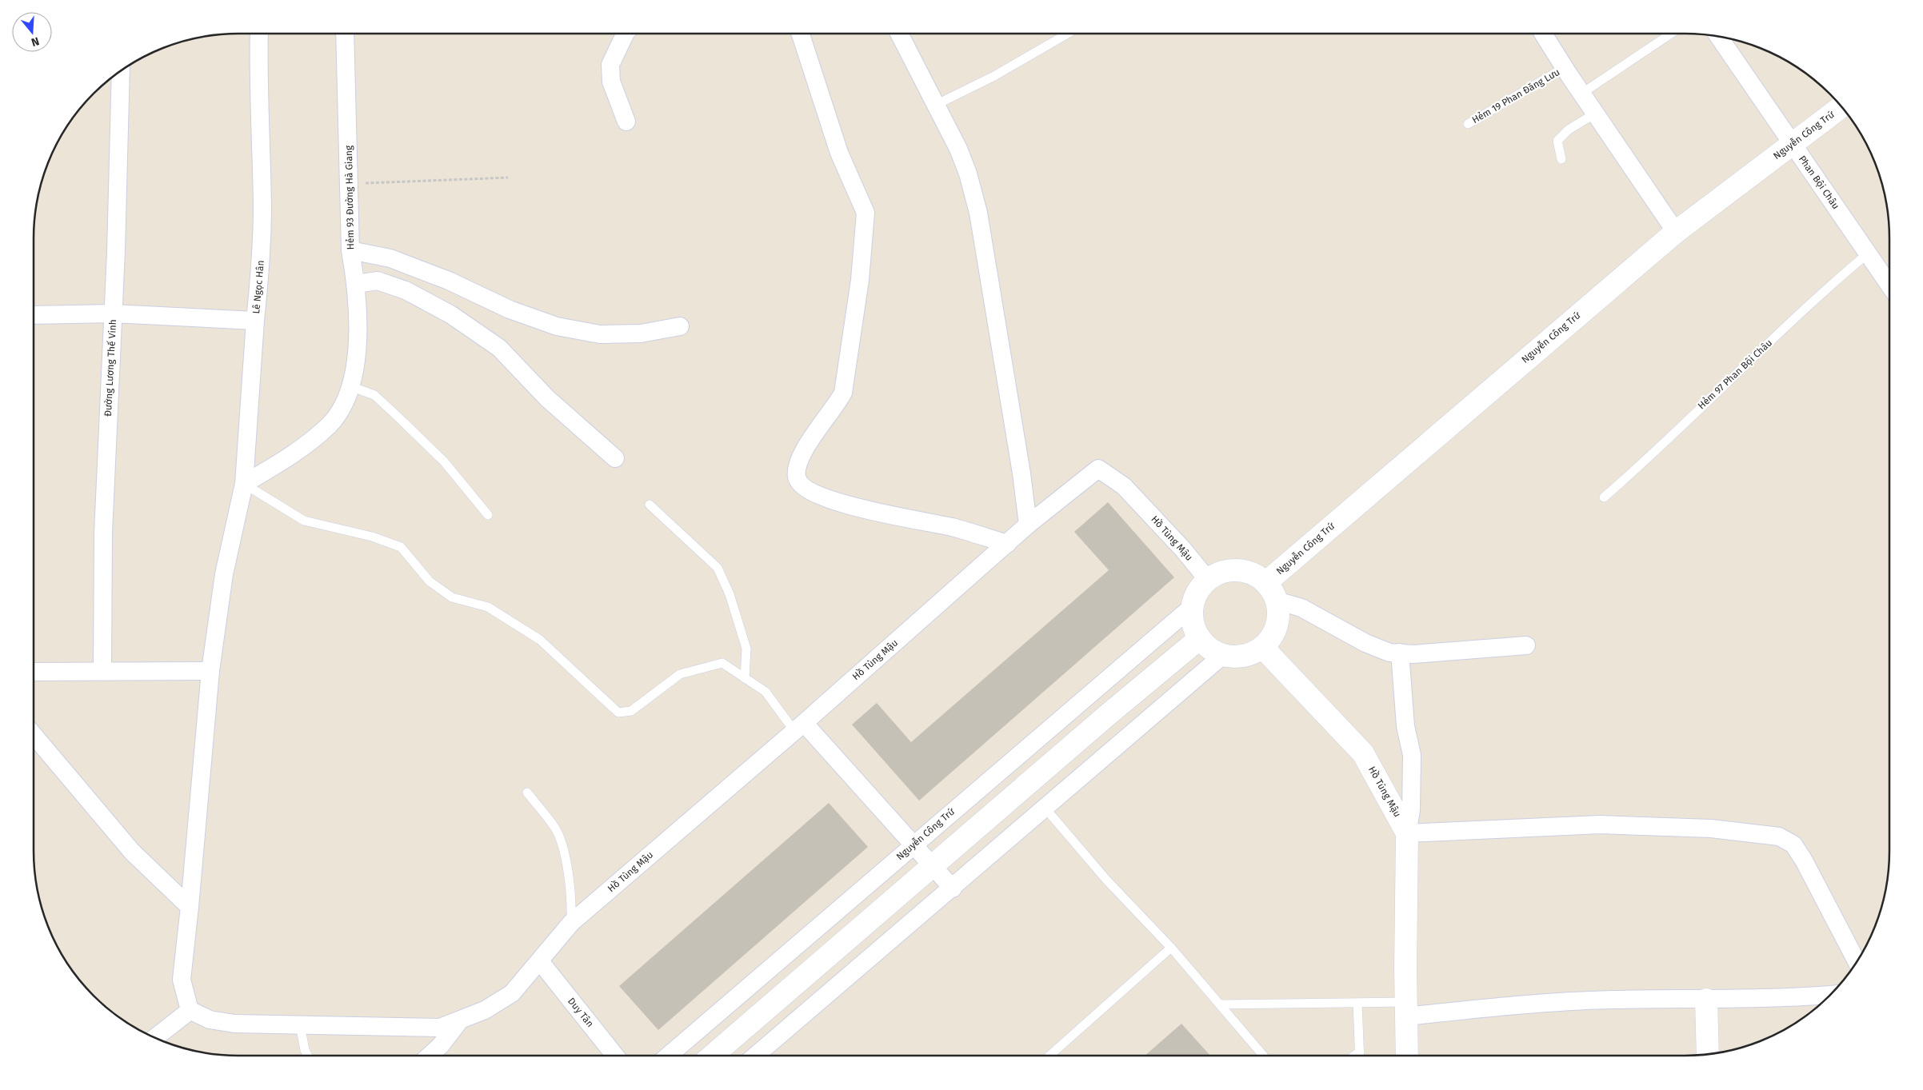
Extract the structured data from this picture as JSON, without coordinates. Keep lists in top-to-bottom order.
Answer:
{
  "streets": {
    "street": [
      "Nguyễn Công Trứ",
      "Phan Bội Châu",
      "Hẻm 93 Đường Hà Giang",
      "Lê Ngọc Hân",
      "Đường Lương Thế Vinh",
      "Hồ Tùng Mậu",
      "Duy Tân"
    ],
    "lane": ["Hẻm 19 Phan Đăng Lưu", "Hẻm 97 Phan Bội Châu"]
  },
  "crossings": [
    ["Nguyễn Công Trứ", "Phan Bội Châu"],
    ["Nguyễn Công Trứ", "Hồ Tùng Mậu"],
    ["Phan Bội Châu", "Hẻm 97 Phan Bội Châu"],
    ["Lê Ngọc Hân", "Đường Lương Thế Vinh"],
    ["Hồ Tùng Mậu", "Duy Tân"]
  ],
  "north": "bottom"
}
